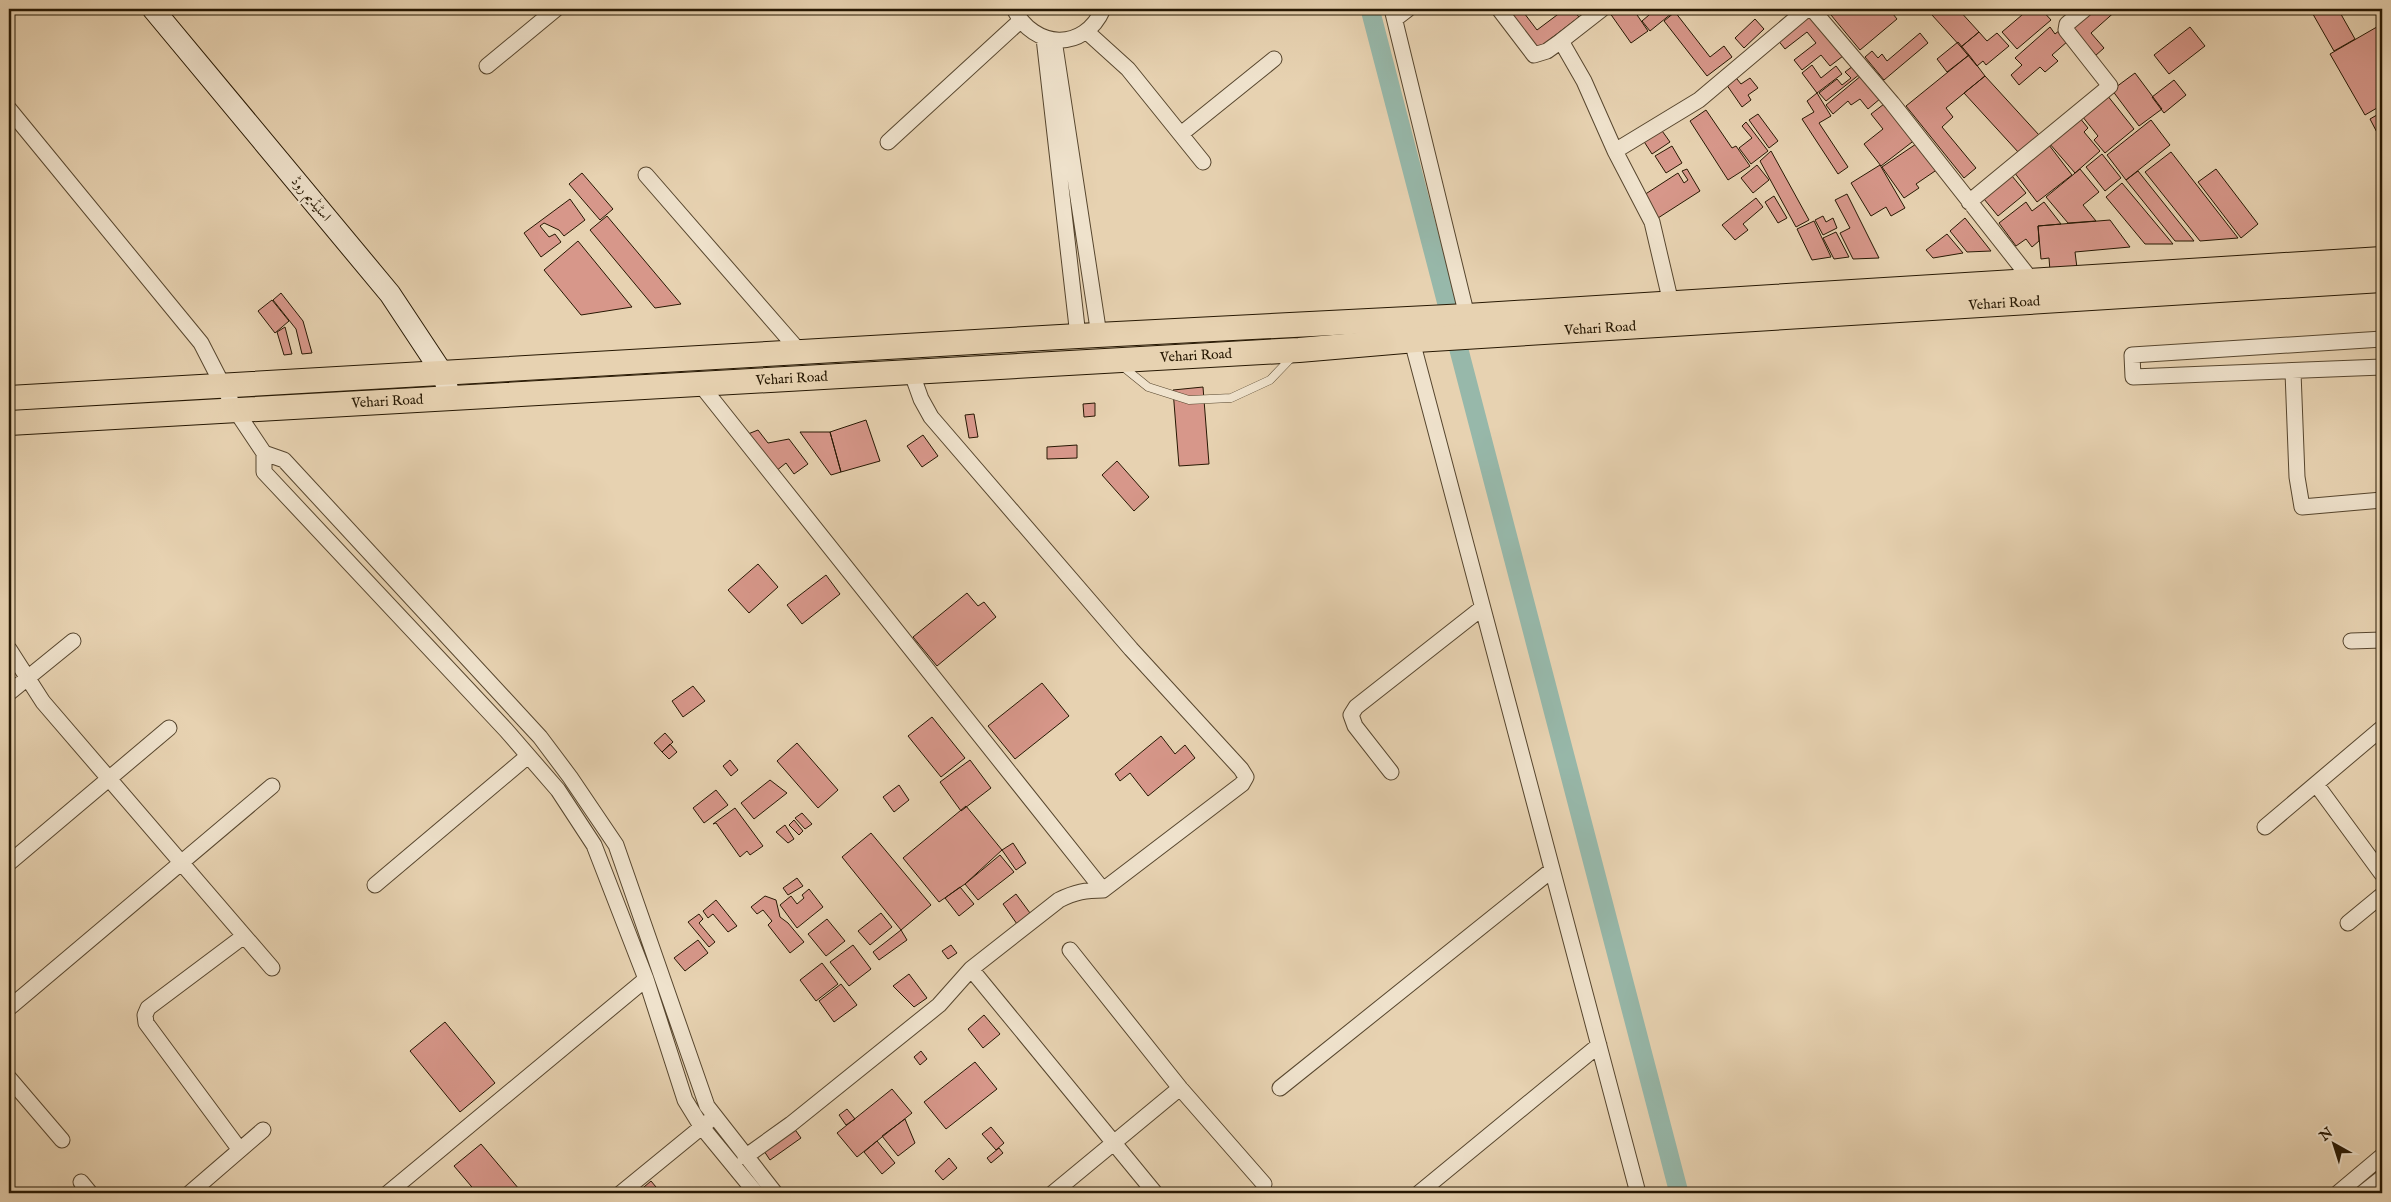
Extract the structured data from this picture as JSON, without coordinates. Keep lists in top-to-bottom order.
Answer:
{
  "streets": {
    "main road": ["اسٹیڈیم روڈ", "Vehari Road"]
  },
  "crossings": [
    ["اسٹیڈیم روڈ", "Vehari Road"]
  ],
  "north": "top left"
}
